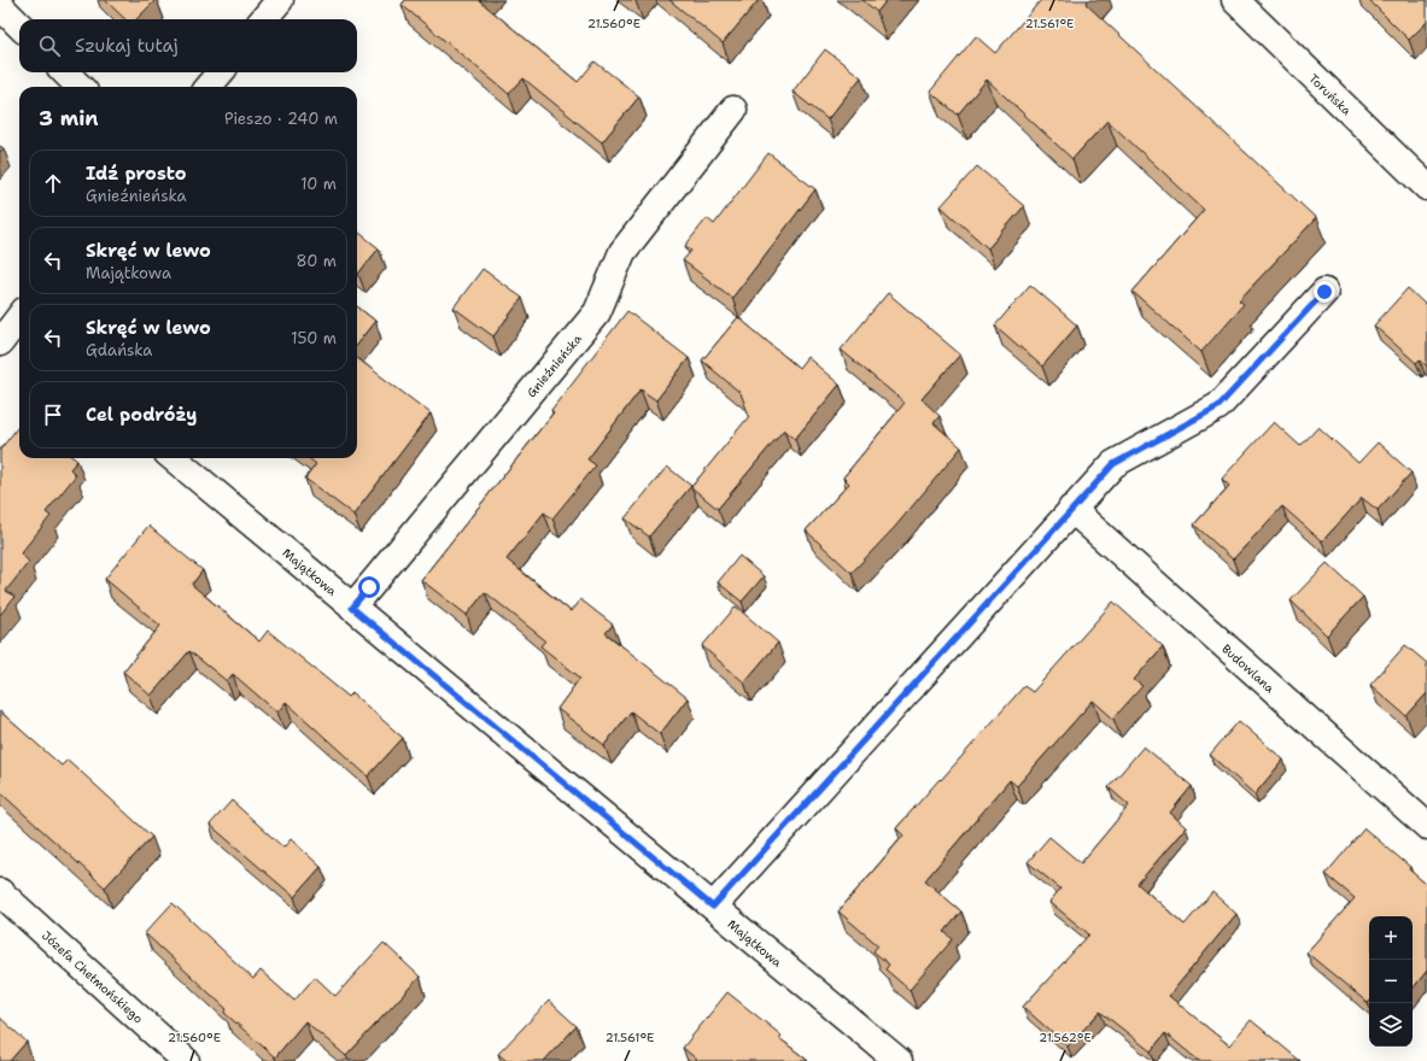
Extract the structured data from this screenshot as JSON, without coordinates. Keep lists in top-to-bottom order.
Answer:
{
  "streets": {
    "street": [
      "Toruńska",
      "Gnieźnieńska",
      "Majątkowa",
      "Budowlana",
      "Józefa Chełmońskiego"
    ]
  },
  "crossings": [
    ["Gnieźnieńska", "Majątkowa"]
  ],
  "page": {
    "search": "Szukaj tutaj",
    "heading": ["3 min", "Pieszo · 240 m"],
    "list": [
      ["Idź prosto", "Gnieźnieńska", "10 m"],
      ["Skręć w lewo", "Majątkowa", "80 m"],
      ["Skręć w lewo", "Gdańska", "150 m"],
      "Cel podróży"
    ],
    "map_buttons": ["+", "−"]
  },
  "coordinates": ["21.561°E", "21.560°E", "21.562°E"]
}
